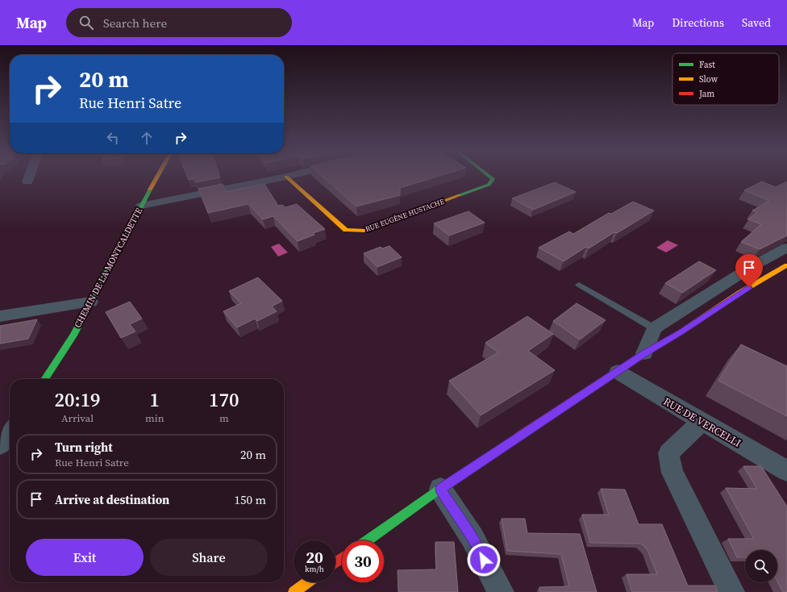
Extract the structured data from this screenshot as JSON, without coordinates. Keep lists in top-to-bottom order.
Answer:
{
  "streets": {
    "street": ["RUE EUGÈNE HUSTACHE", "CHEMIN DE LA MONTCALDETTE", "RUE DE VERCELLI"]
  },
  "legend": ["Fast", "Slow", "Jam"],
  "page": {
    "header": "Map",
    "search": "Search here",
    "nav": ["Map", "Directions", "Saved"],
    "turn": ["20 m", "Rue Henri Satre"],
    "eta": [
      "20:19",
      "Arrival",
      "1",
      "min",
      "170",
      "m"
    ],
    "list": [
      {
        "name": "Turn right",
        "note": "Rue Henri Satre",
        "value": "20 m"
      },
      {
        "name": "Arrive at destination",
        "value": "150 m"
      }
    ],
    "buttons": ["Exit", "Share"],
    "speed": "20 km/h",
    "limit": "30"
  }
}
